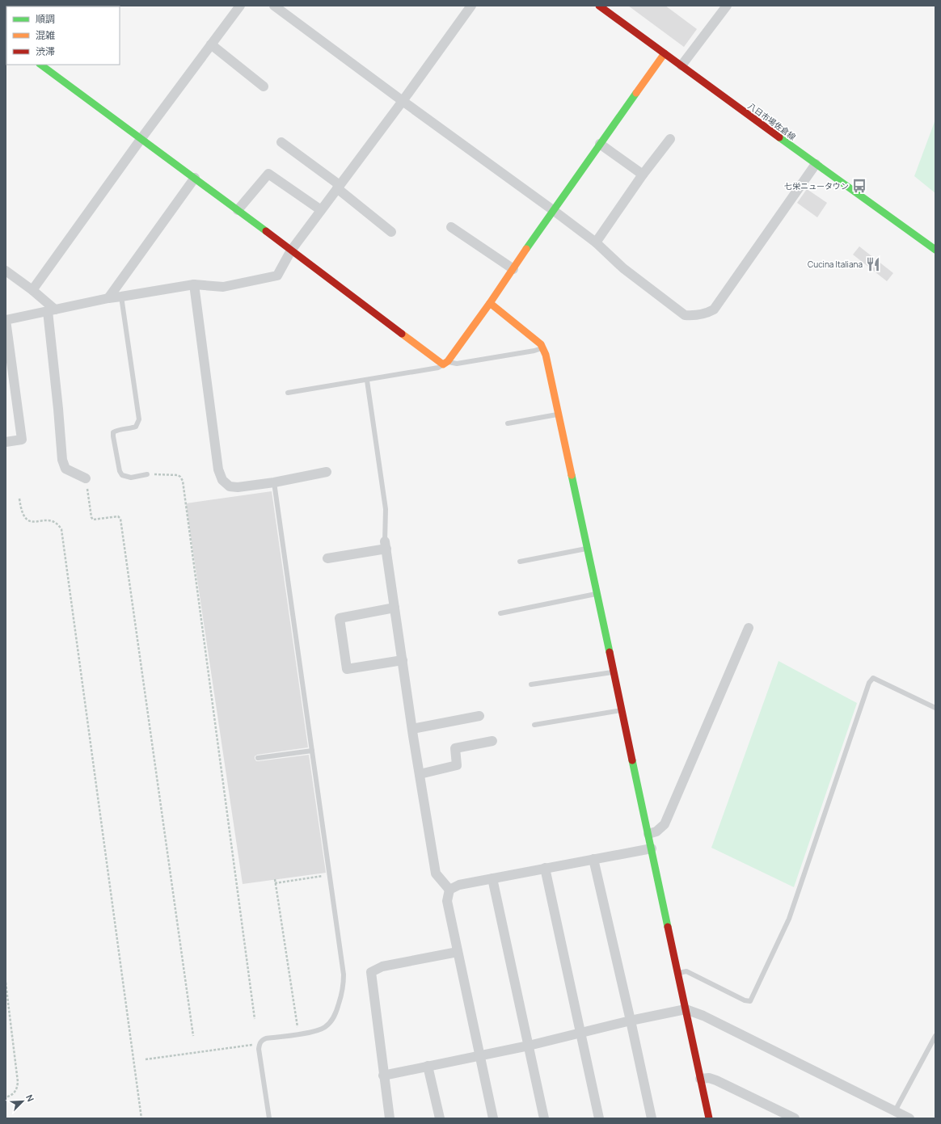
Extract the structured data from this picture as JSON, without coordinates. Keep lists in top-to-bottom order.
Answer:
{
  "streets": {
    "street": ["八日市場佐倉線"]
  },
  "places": {
    "bus stop": ["七栄ニュータウン"],
    "restaurant": ["Cucina Italiana"]
  },
  "legend": ["順調", "混雑", "渋滞"],
  "north": "top right"
}
